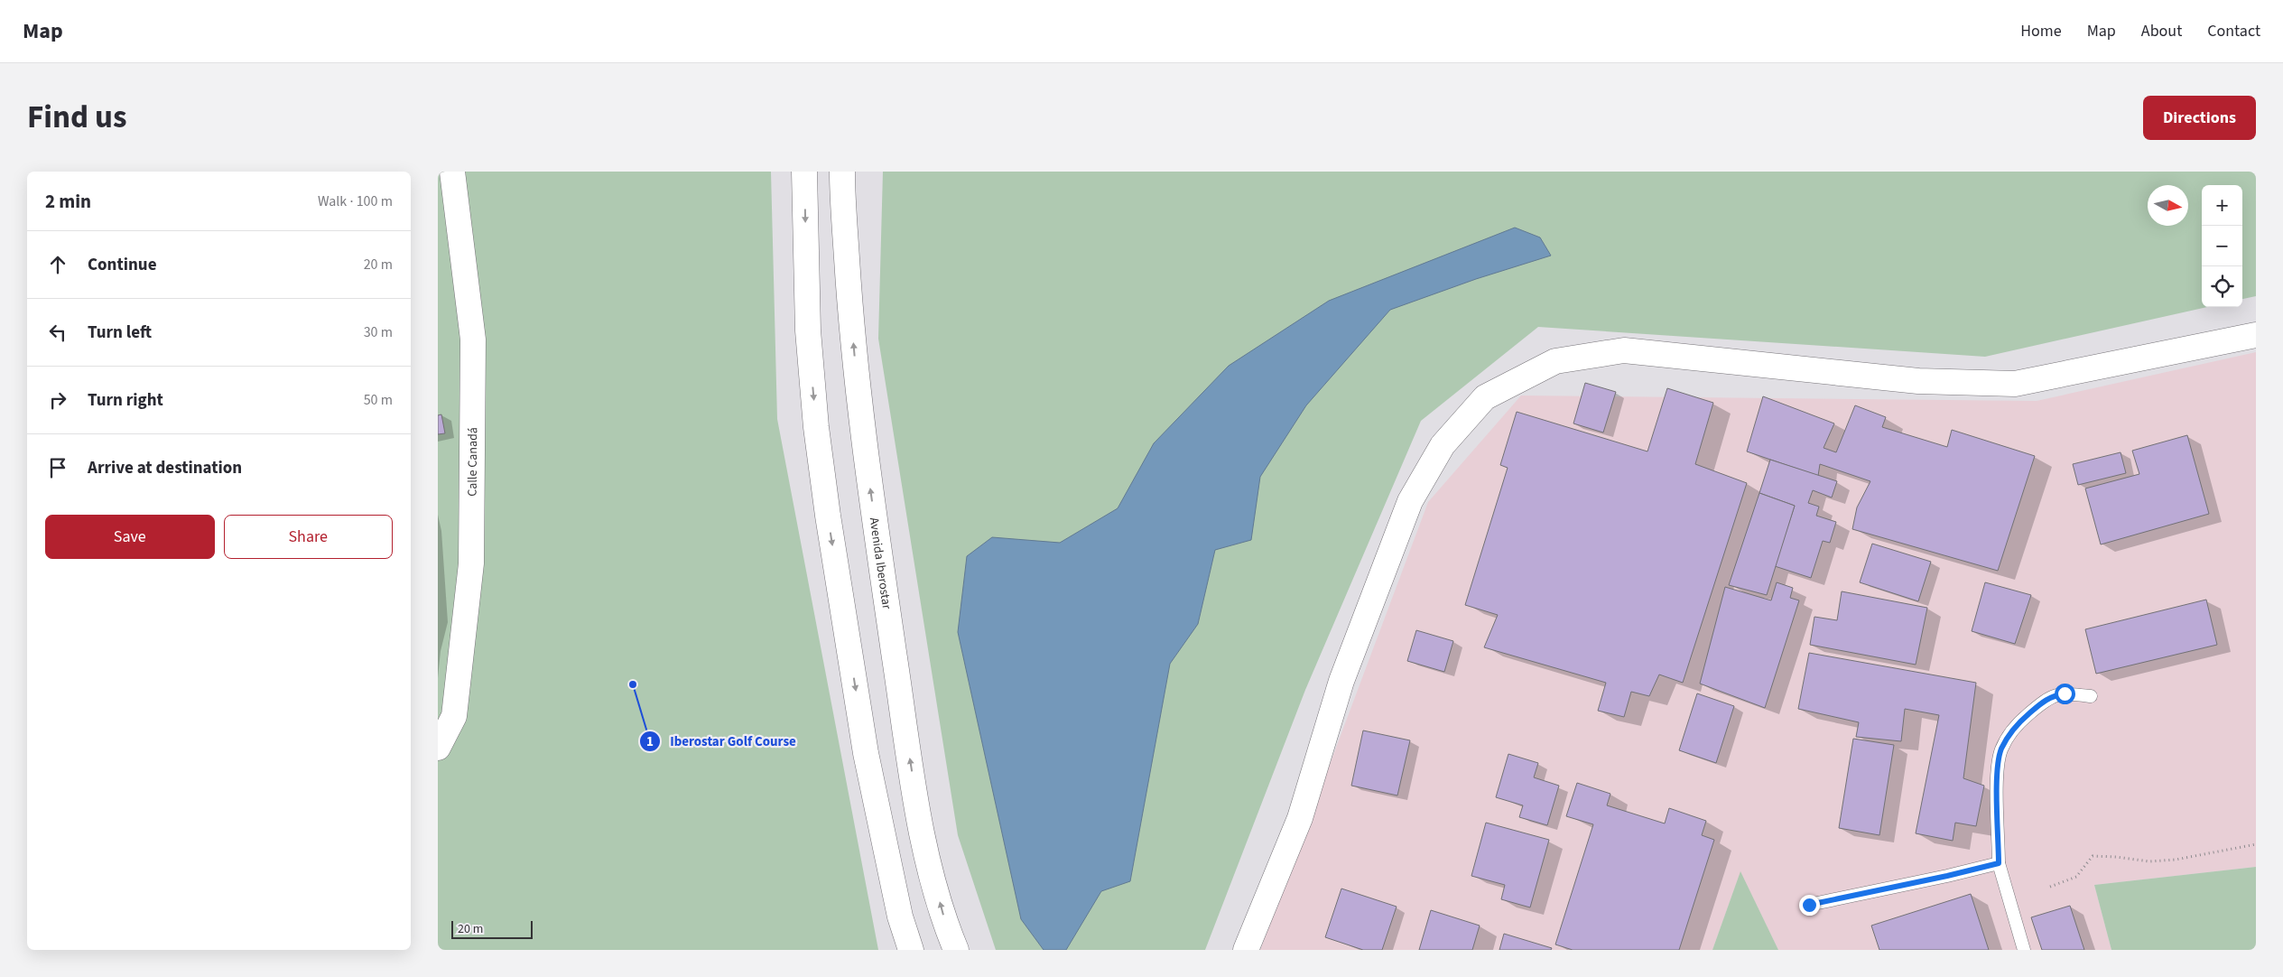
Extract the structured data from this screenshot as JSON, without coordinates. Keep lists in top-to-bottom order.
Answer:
{
  "streets": {
    "street": ["Calle Canadá", "Avenida Iberostar"]
  },
  "places": ["Iberostar Golf Course"],
  "scale_bar": "20 m",
  "north": "right",
  "page": {
    "header": "Map",
    "nav": [
      "Home",
      "Map",
      "About",
      "Contact"
    ],
    "title": "Find us",
    "buttons": [
      "Directions",
      ["Save", "Share"]
    ],
    "heading": ["2 min", "Walk · 100 m"],
    "map_buttons": ["+", "−"],
    "list": [
      ["Continue", "20 m"],
      ["Turn left", "30 m"],
      ["Turn right", "50 m"],
      "Arrive at destination"
    ],
    "scale": "20 m"
  }
}
